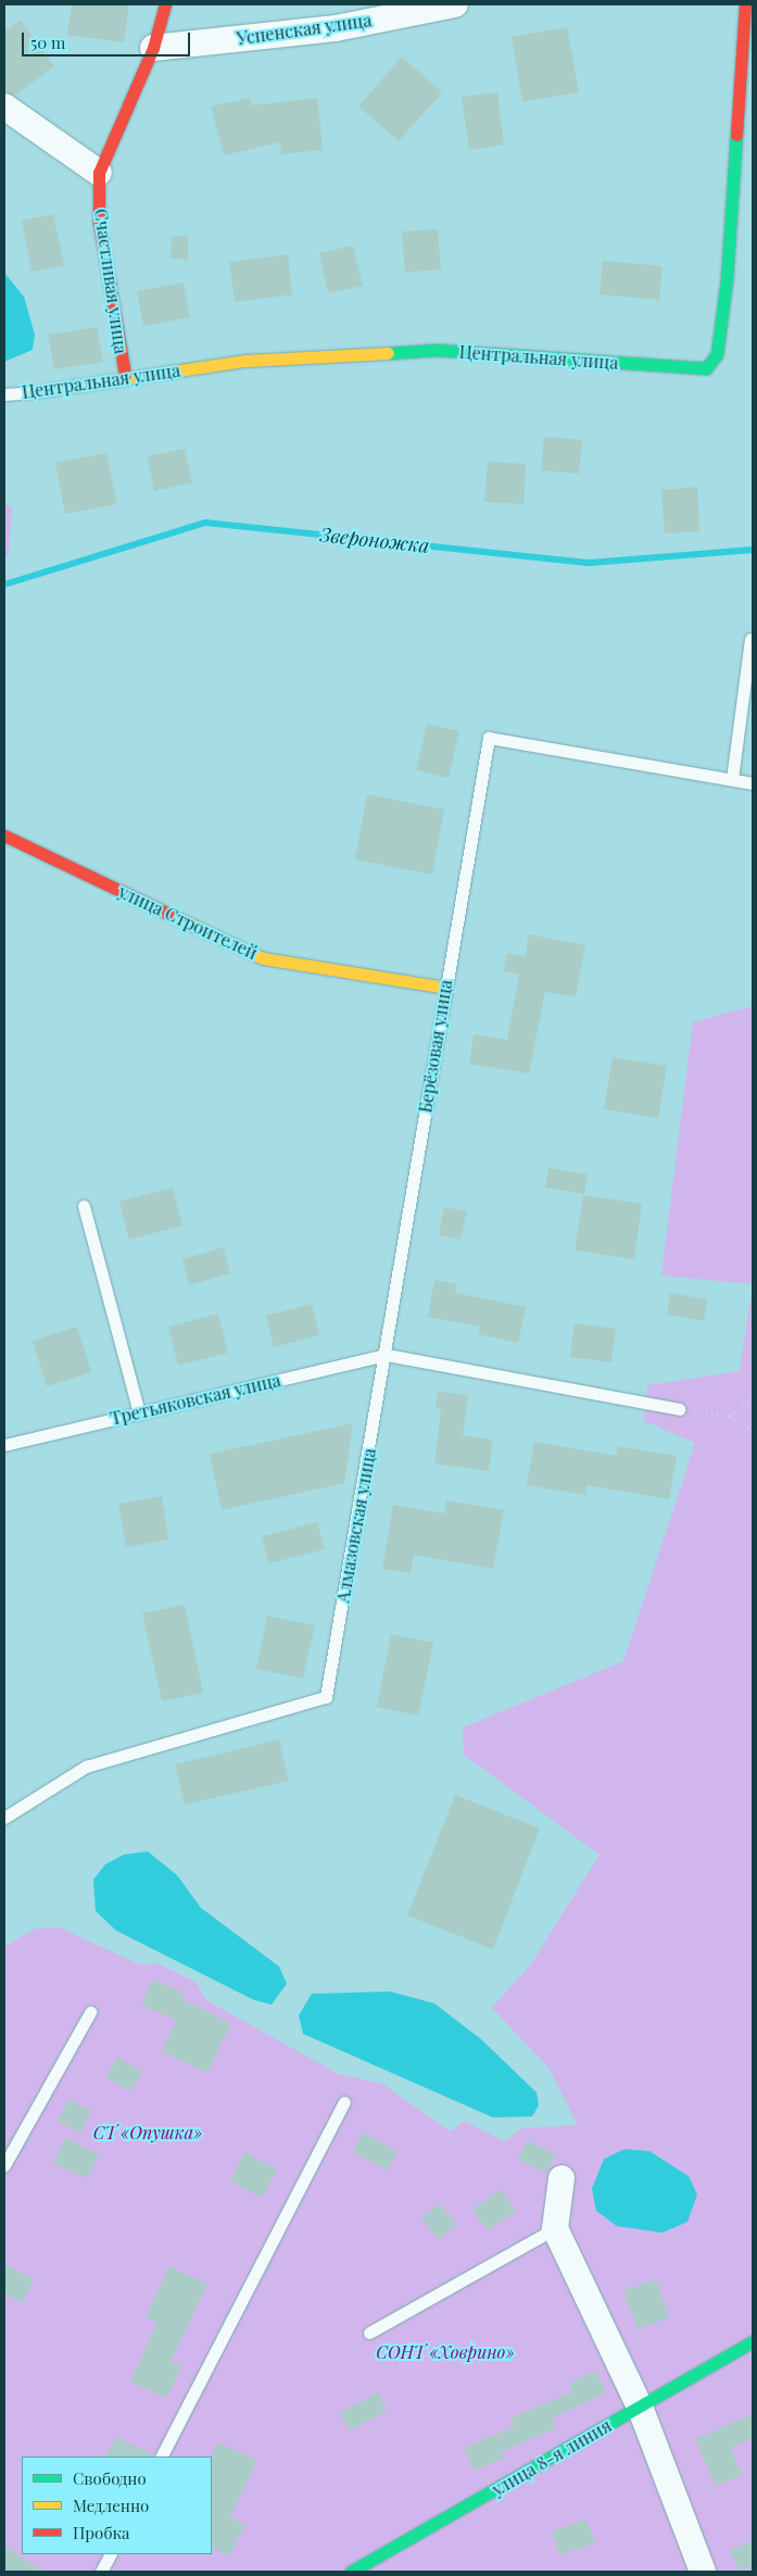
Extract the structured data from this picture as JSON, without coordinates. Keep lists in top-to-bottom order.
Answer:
{
  "streets": {
    "street": [
      "Успенская улица",
      "Счастливая улица",
      "Центральная улица",
      "улица Строителей",
      "улица 8-я линия"
    ],
    "lane": ["Берёзовая улица", "Третьяковская улица", "Алмазовская улица"]
  },
  "crossings": [
    ["Успенская улица", "Счастливая улица"],
    ["Счастливая улица", "Центральная улица"],
    ["улица Строителей", "Берёзовая улица"],
    ["Берёзовая улица", "Третьяковская улица"],
    ["Берёзовая улица", "Алмазовская улица"],
    ["Третьяковская улица", "Алмазовская улица"]
  ],
  "water": ["Звероножка"],
  "parks": ["СТ «Опушка»", "СОНТ «Ховрино»"],
  "legend": ["Свободно", "Медленно", "Пробка"],
  "scale_bar": "50 m"
}
